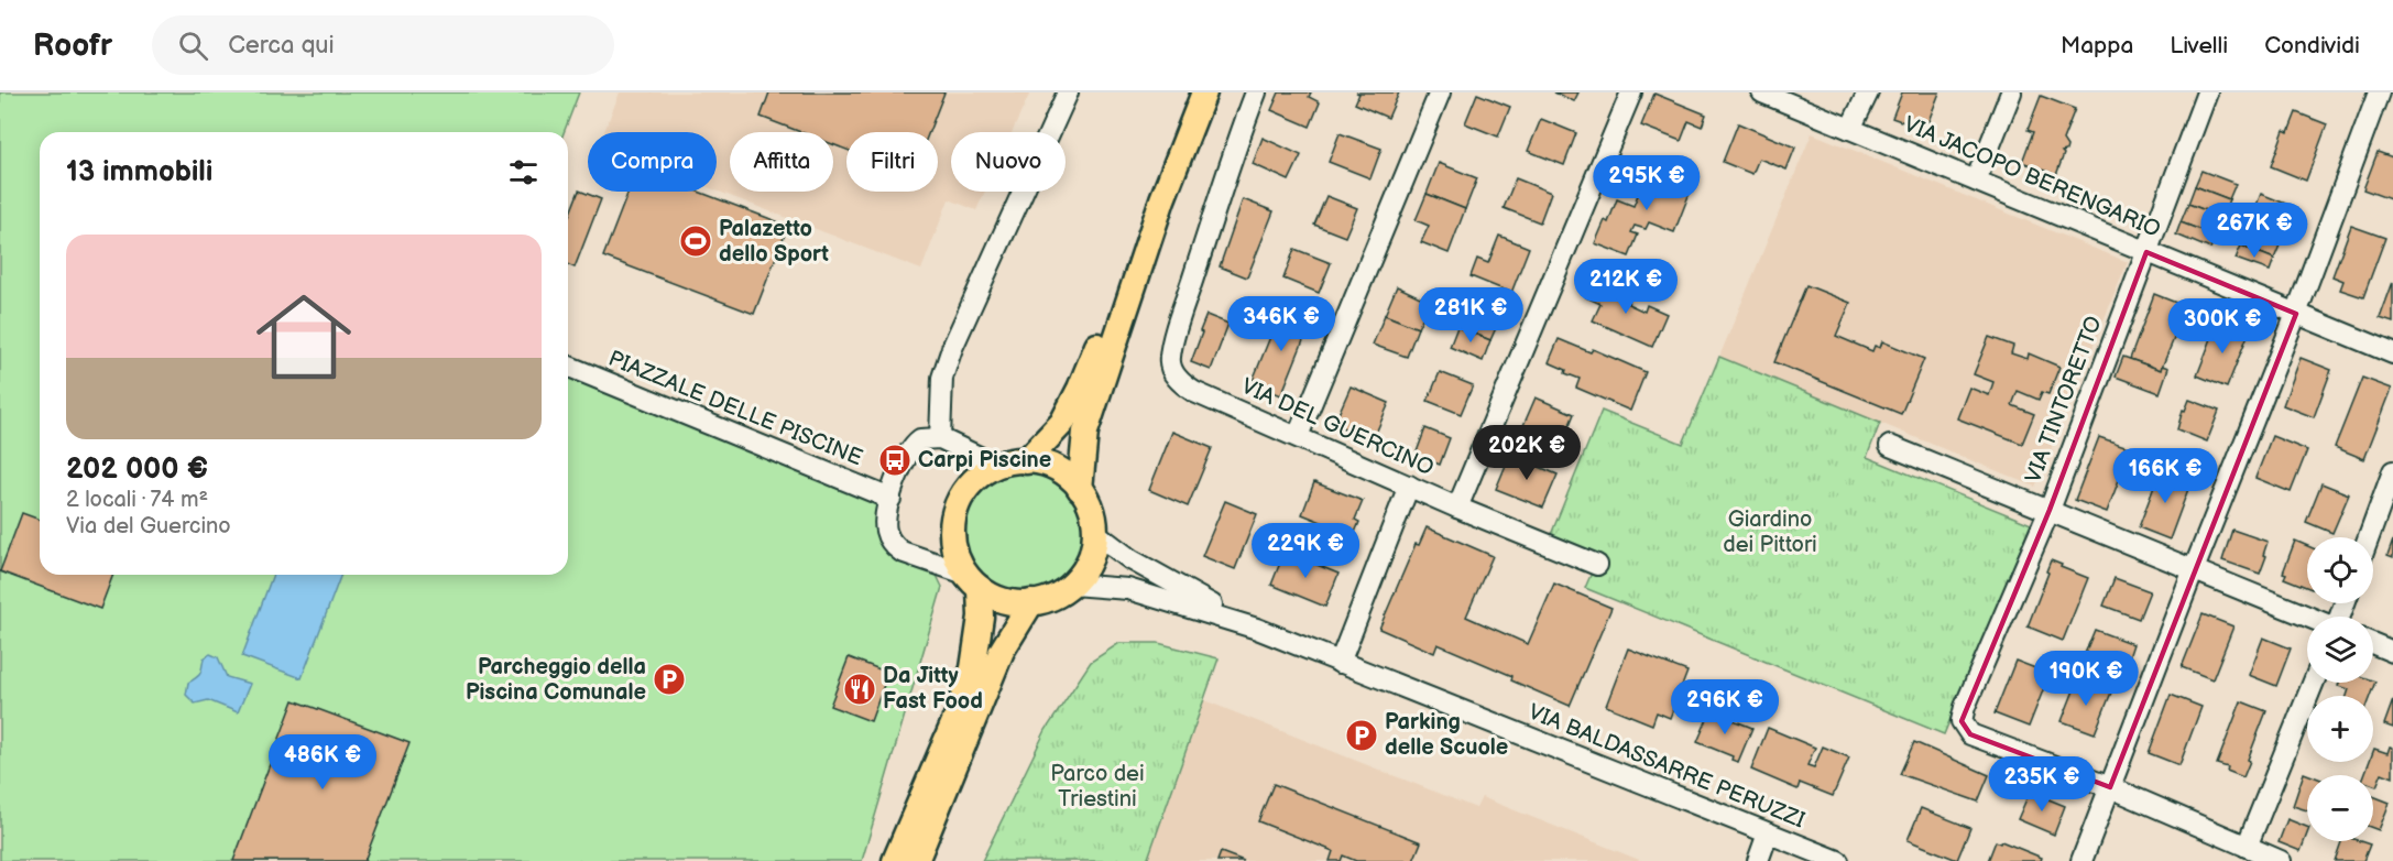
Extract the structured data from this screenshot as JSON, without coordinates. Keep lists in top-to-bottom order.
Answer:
{
  "streets": {
    "street": [
      "VIA JACOPO BERENGARIO",
      "VIA TINTORETTO",
      "PIAZZALE DELLE PISCINE",
      "VIA DEL GUERCINO",
      "VIA BALDASSARRE PERUZZI"
    ]
  },
  "crossings": [
    ["VIA JACOPO BERENGARIO", "VIA TINTORETTO"]
  ],
  "parks": ["Giardino dei Pittori", "Parco dei Triestini"],
  "places": {
    "sports": ["Palazetto dello Sport"],
    "bus stop": ["Carpi Piscine"],
    "parking": ["Parcheggio della Piscina Comunale", "Parking delle Scuole"],
    "restaurant": ["Da Jitty Fast Food"]
  },
  "page": {
    "header": "Roofr",
    "search": "Cerca qui",
    "nav": ["Mappa", "Livelli", "Condividi"],
    "chip": [
      "Compra",
      "Affitta",
      "Filtri",
      "Nuovo"
    ],
    "heading": "13 immobili",
    "price": [
      "295K €",
      "267K €",
      "212K €",
      "281K €",
      "346K €",
      "300K €",
      "202K €",
      "166K €",
      "229K €",
      "190K €",
      "296K €",
      "486K €",
      "235K €"
    ],
    "list": [
      {
        "name": "202 000 €",
        "note": "2 locali · 74 m² · Via del Guercino"
      }
    ],
    "map_buttons": ["+", "−"]
  }
}
